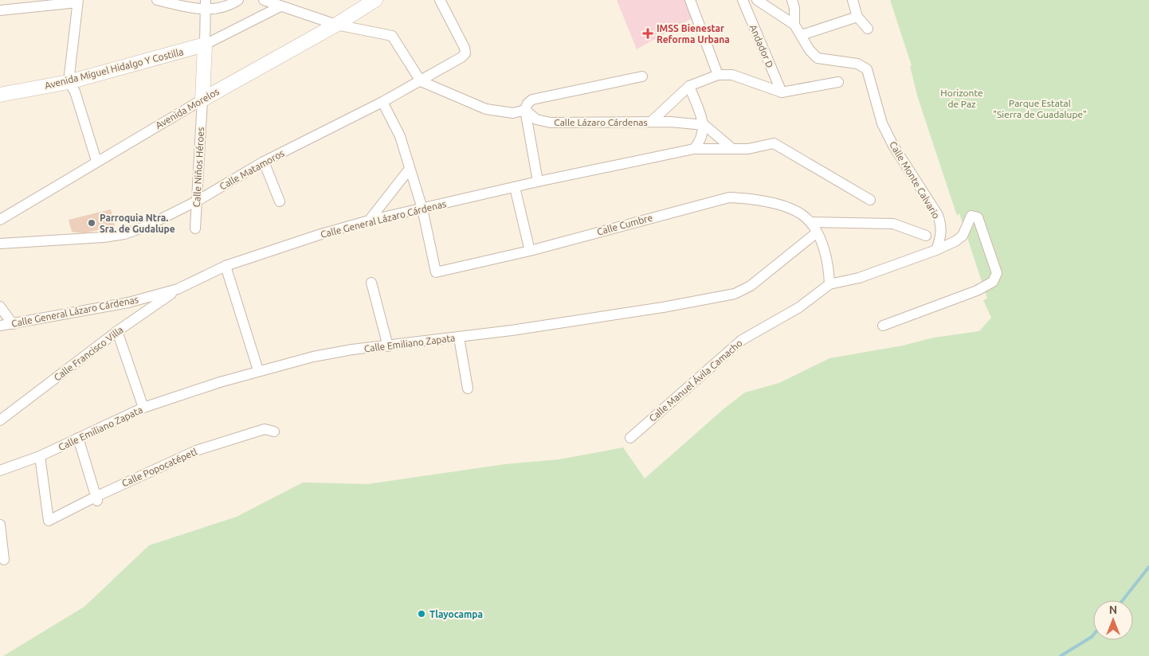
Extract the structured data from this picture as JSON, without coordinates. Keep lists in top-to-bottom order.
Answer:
{
  "streets": {
    "street": [
      "Andador D",
      "Avenida Miguel Hidalgo Y Costilla",
      "Avenida Morelos",
      "Calle Lázaro Cárdenas",
      "Calle Niños Héroes",
      "Calle Matamoros",
      "Calle Monte Calvario",
      "Calle General Lázaro Cárdenas",
      "Calle Cumbre",
      "Calle Emiliano Zapata",
      "Calle Francisco Villa",
      "Calle Manuel Ávila Camacho",
      "Calle Popocatépetl"
    ]
  },
  "crossings": [
    ["Avenida Miguel Hidalgo Y Costilla", "Calle Niños Héroes"],
    ["Avenida Morelos", "Calle Niños Héroes"],
    ["Calle Niños Héroes", "Calle Matamoros"],
    ["Calle Monte Calvario", "Calle Manuel Ávila Camacho"],
    ["Calle General Lázaro Cárdenas", "Calle Cumbre"],
    ["Calle General Lázaro Cárdenas", "Calle Francisco Villa"],
    ["Calle Cumbre", "Calle Emiliano Zapata"],
    ["Calle Cumbre", "Calle Manuel Ávila Camacho"],
    ["Calle Emiliano Zapata", "Calle Popocatépetl"]
  ],
  "parks": ["Horizonte de Paz", "Parque Estatal \"Sierra de Guadalupe\""],
  "places": {
    "health": ["IMSS Bienestar Reforma Urbana"],
    "other": ["Parroquia Ntra. Sra. de Gudalupe", "Tlayocampa"]
  },
  "north": "top"
}
